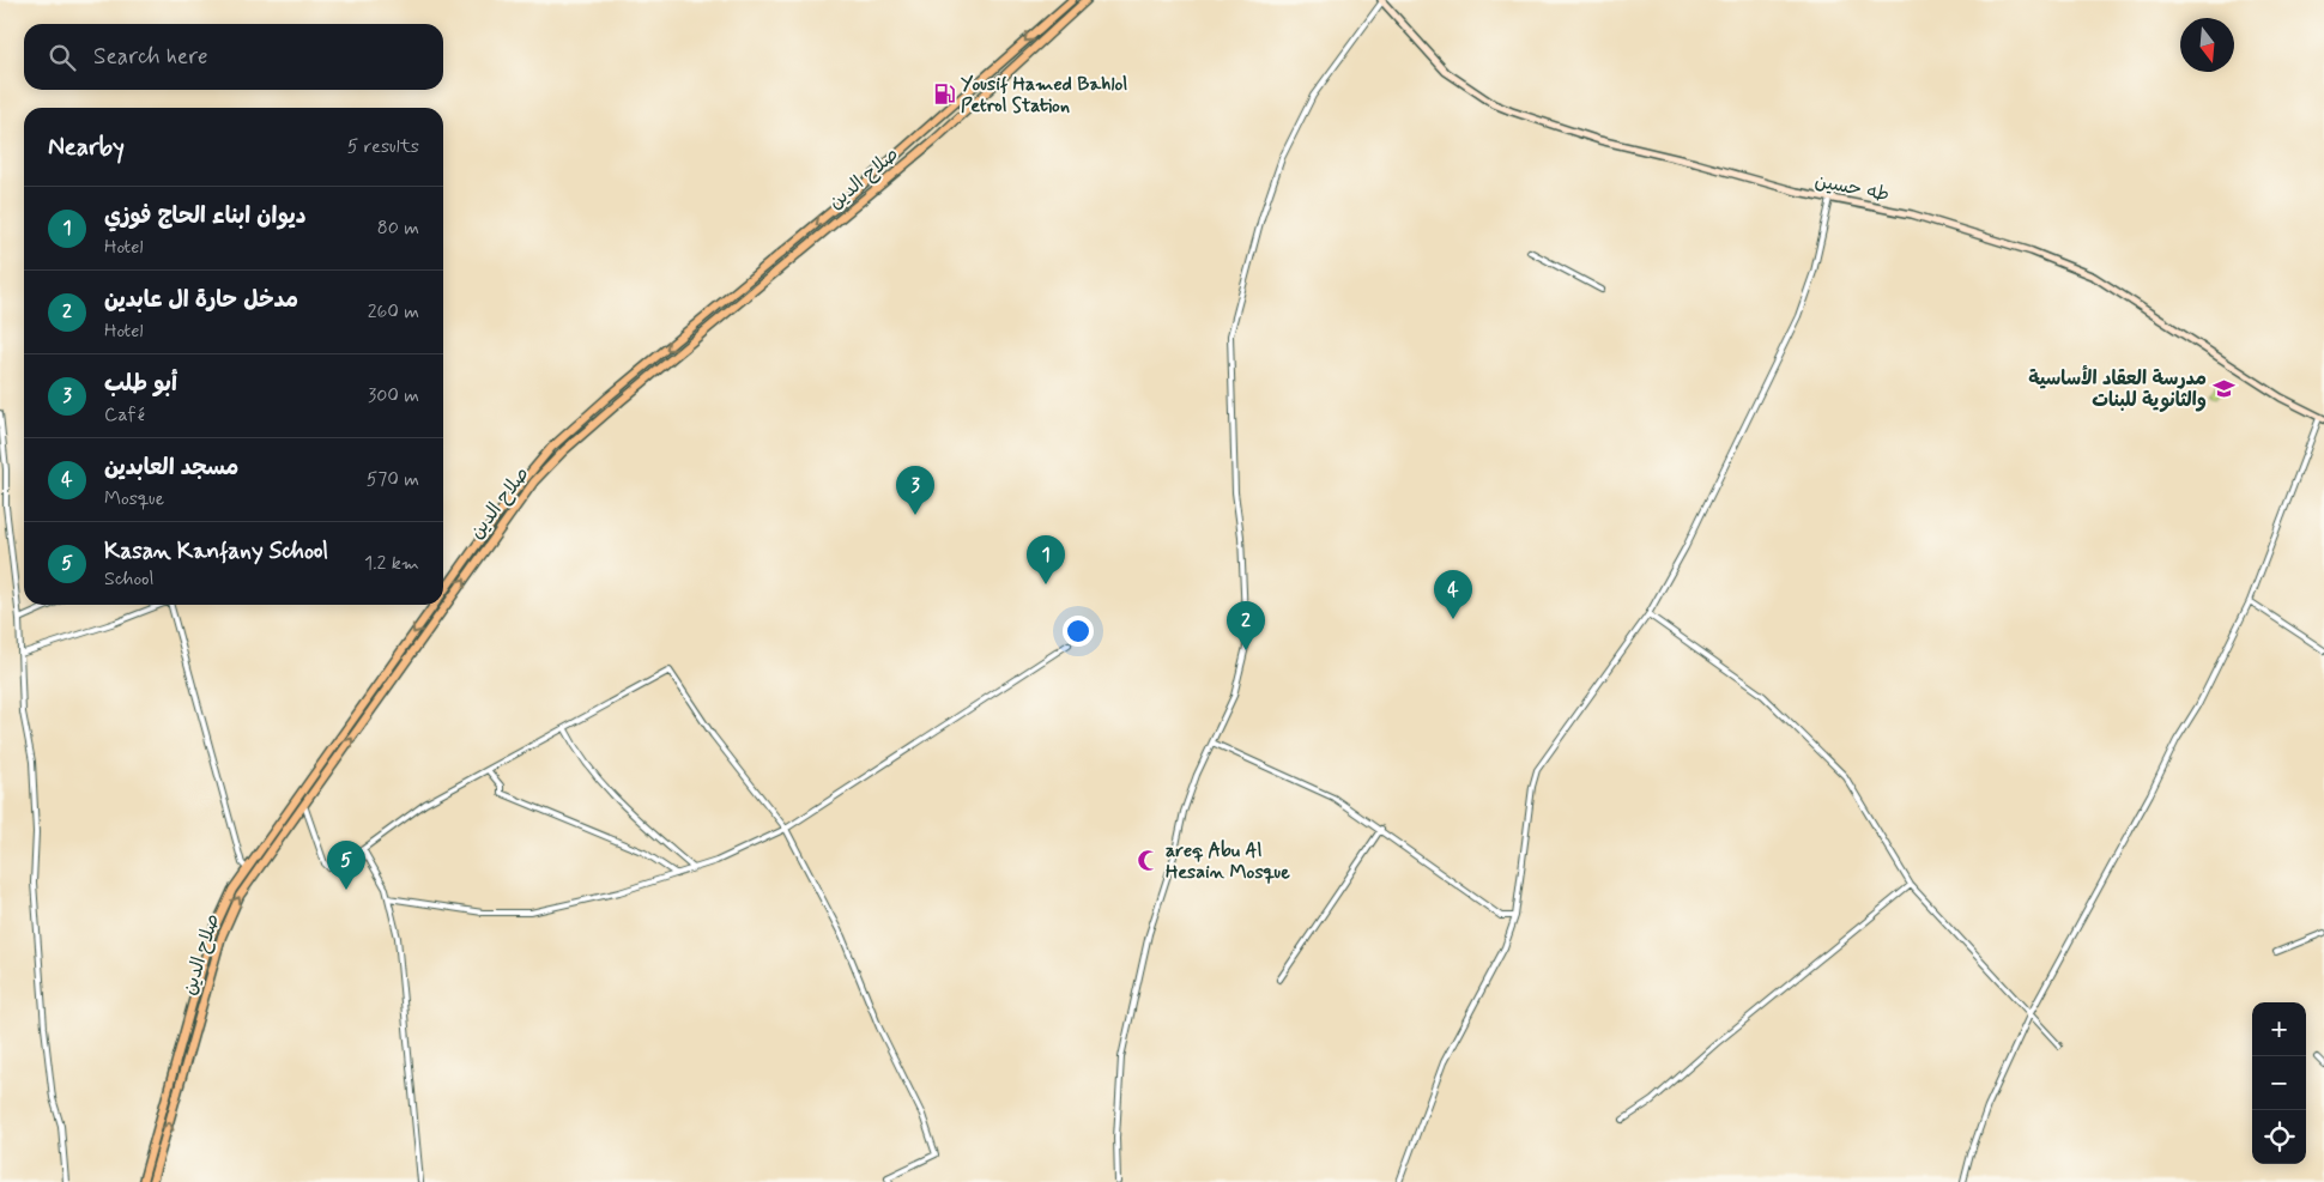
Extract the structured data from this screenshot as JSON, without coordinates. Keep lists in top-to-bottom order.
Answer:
{
  "streets": {
    "highway": ["صلاح الدين"],
    "street": ["طه حسين"]
  },
  "places": {
    "fuel station": ["Yousif Hamed Bahlol Petrol Station"],
    "school or university": ["مدرسة العقاد الأساسية والثانوية للبنات"],
    "mosque": ["areq Abu Al Hesain Mosque"]
  },
  "north": "bottom",
  "page": {
    "search": "Search here",
    "heading": ["Nearby", "5 results"],
    "list": [
      {
        "mark": "1",
        "name": "ديوان ابناء الحاج فوزي",
        "note": "Hotel",
        "value": "80 m"
      },
      {
        "mark": "2",
        "name": "مدخل حارة ال عابدين",
        "note": "Hotel",
        "value": "260 m"
      },
      {
        "mark": "3",
        "name": "أبو طلب",
        "note": "Café",
        "value": "300 m"
      },
      {
        "mark": "4",
        "name": "مسجد العابدين",
        "note": "Mosque",
        "value": "570 m"
      },
      {
        "mark": "5",
        "name": "Kasan Kanfany School",
        "note": "School",
        "value": "1.2 km"
      }
    ],
    "pins": [
      "3",
      "1",
      "4",
      "2",
      "5"
    ],
    "map_buttons": ["+", "−"]
  }
}
